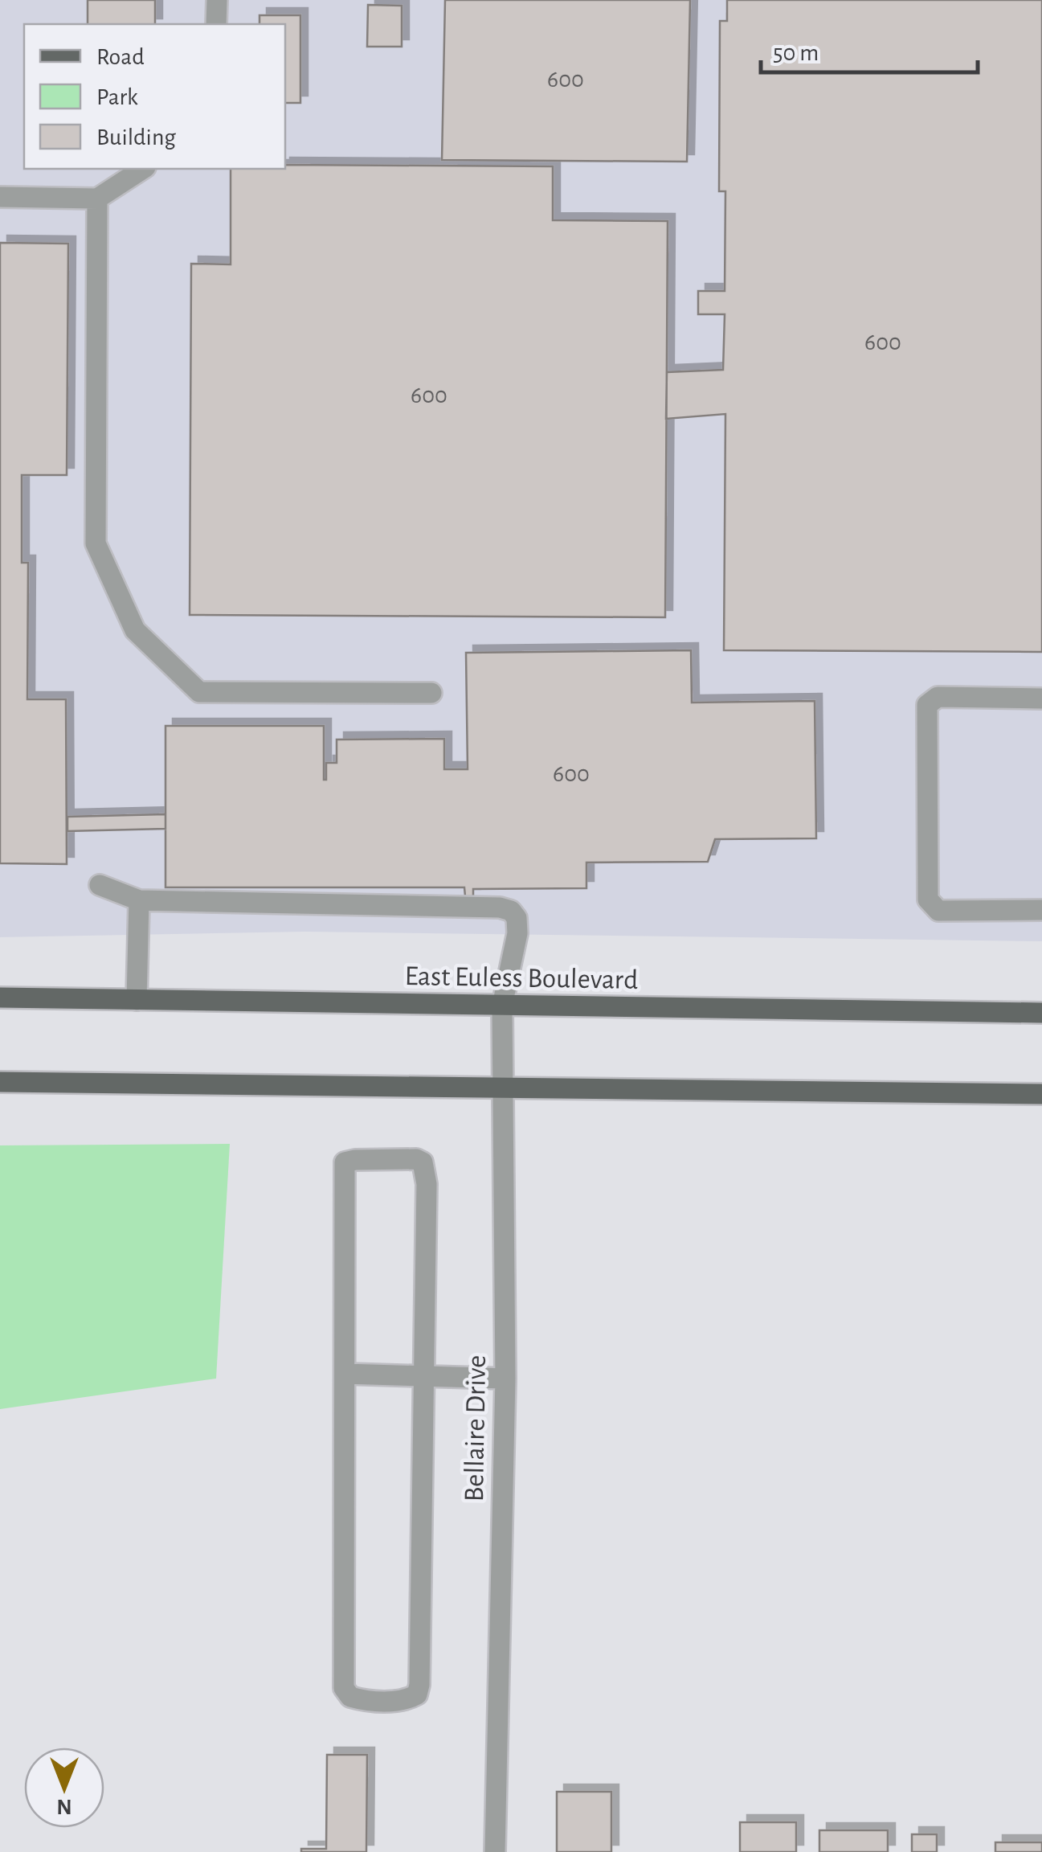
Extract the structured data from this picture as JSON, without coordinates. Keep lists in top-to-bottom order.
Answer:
{
  "streets": {
    "main road": ["East Euless Boulevard"],
    "street": ["Bellaire Drive"]
  },
  "crossings": [
    ["East Euless Boulevard", "Bellaire Drive"]
  ],
  "house_numbers": [
    "600",
    "600",
    "600",
    "600"
  ],
  "legend": ["Road", "Park", "Building"],
  "scale_bar": "50 m",
  "north": "bottom"
}
